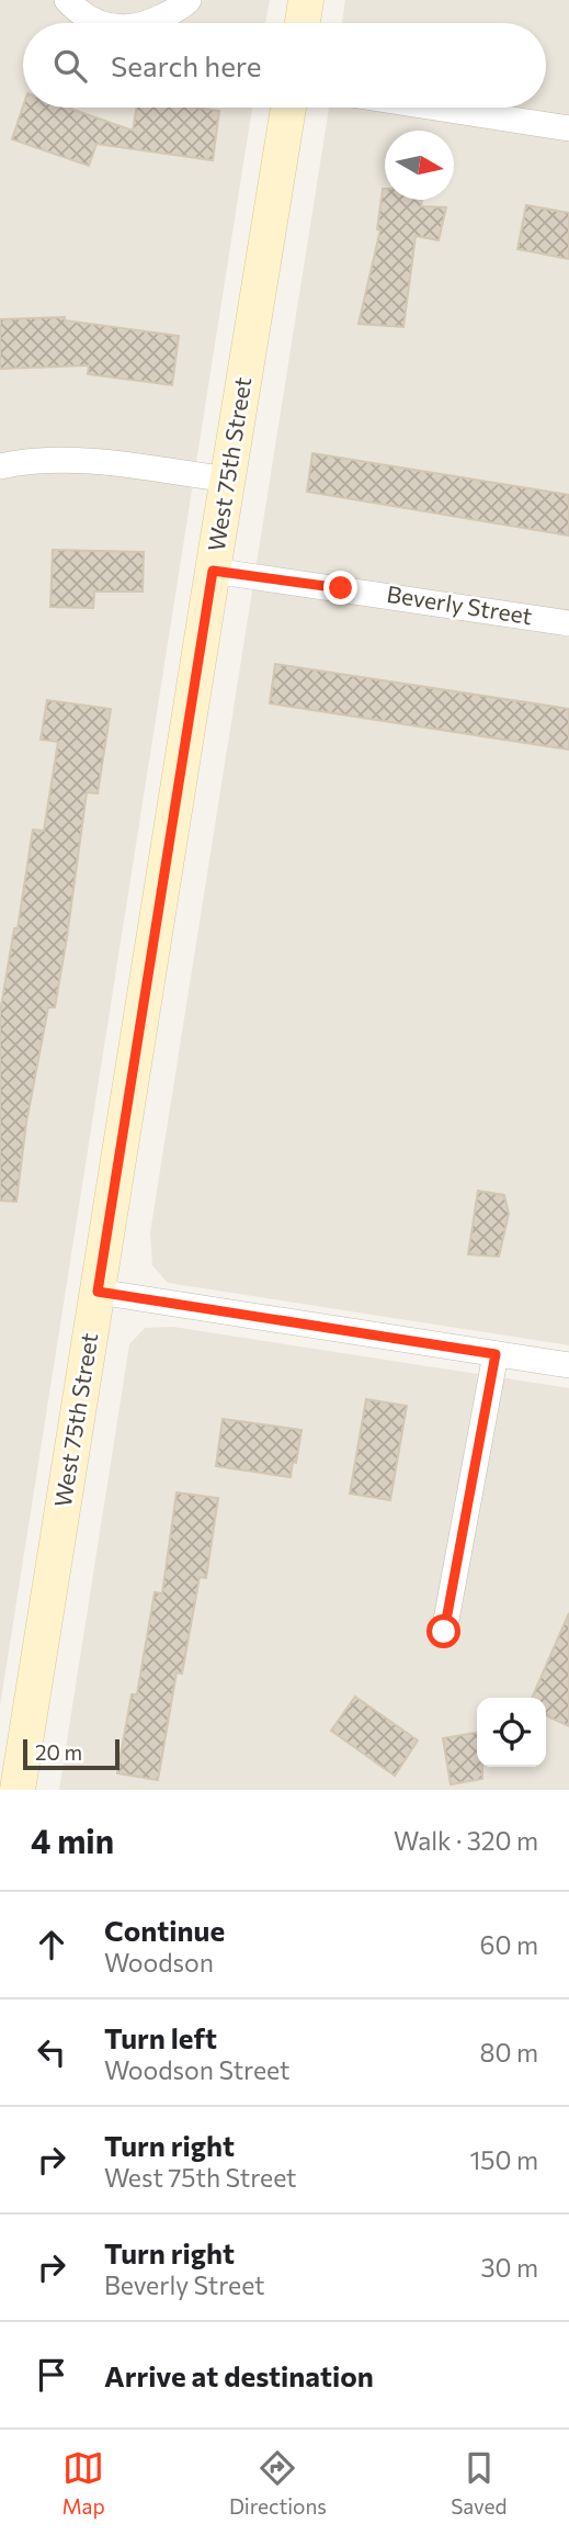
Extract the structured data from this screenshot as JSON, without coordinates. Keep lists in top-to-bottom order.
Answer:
{
  "streets": {
    "main road": ["West 75th Street"],
    "street": ["Beverly Street"]
  },
  "crossings": [
    ["West 75th Street", "Beverly Street"]
  ],
  "scale_bar": "20 m",
  "north": "right",
  "page": {
    "search": "Search here",
    "scale": "20 m",
    "heading": ["4 min", "Walk · 320 m"],
    "list": [
      ["Continue", "Woodson", "60 m"],
      ["Turn left", "Woodson Street", "80 m"],
      ["Turn right", "West 75th Street", "150 m"],
      ["Turn right", "Beverly Street", "30 m"],
      "Arrive at destination"
    ],
    "nav": ["Map", "Directions", "Saved"]
  }
}
